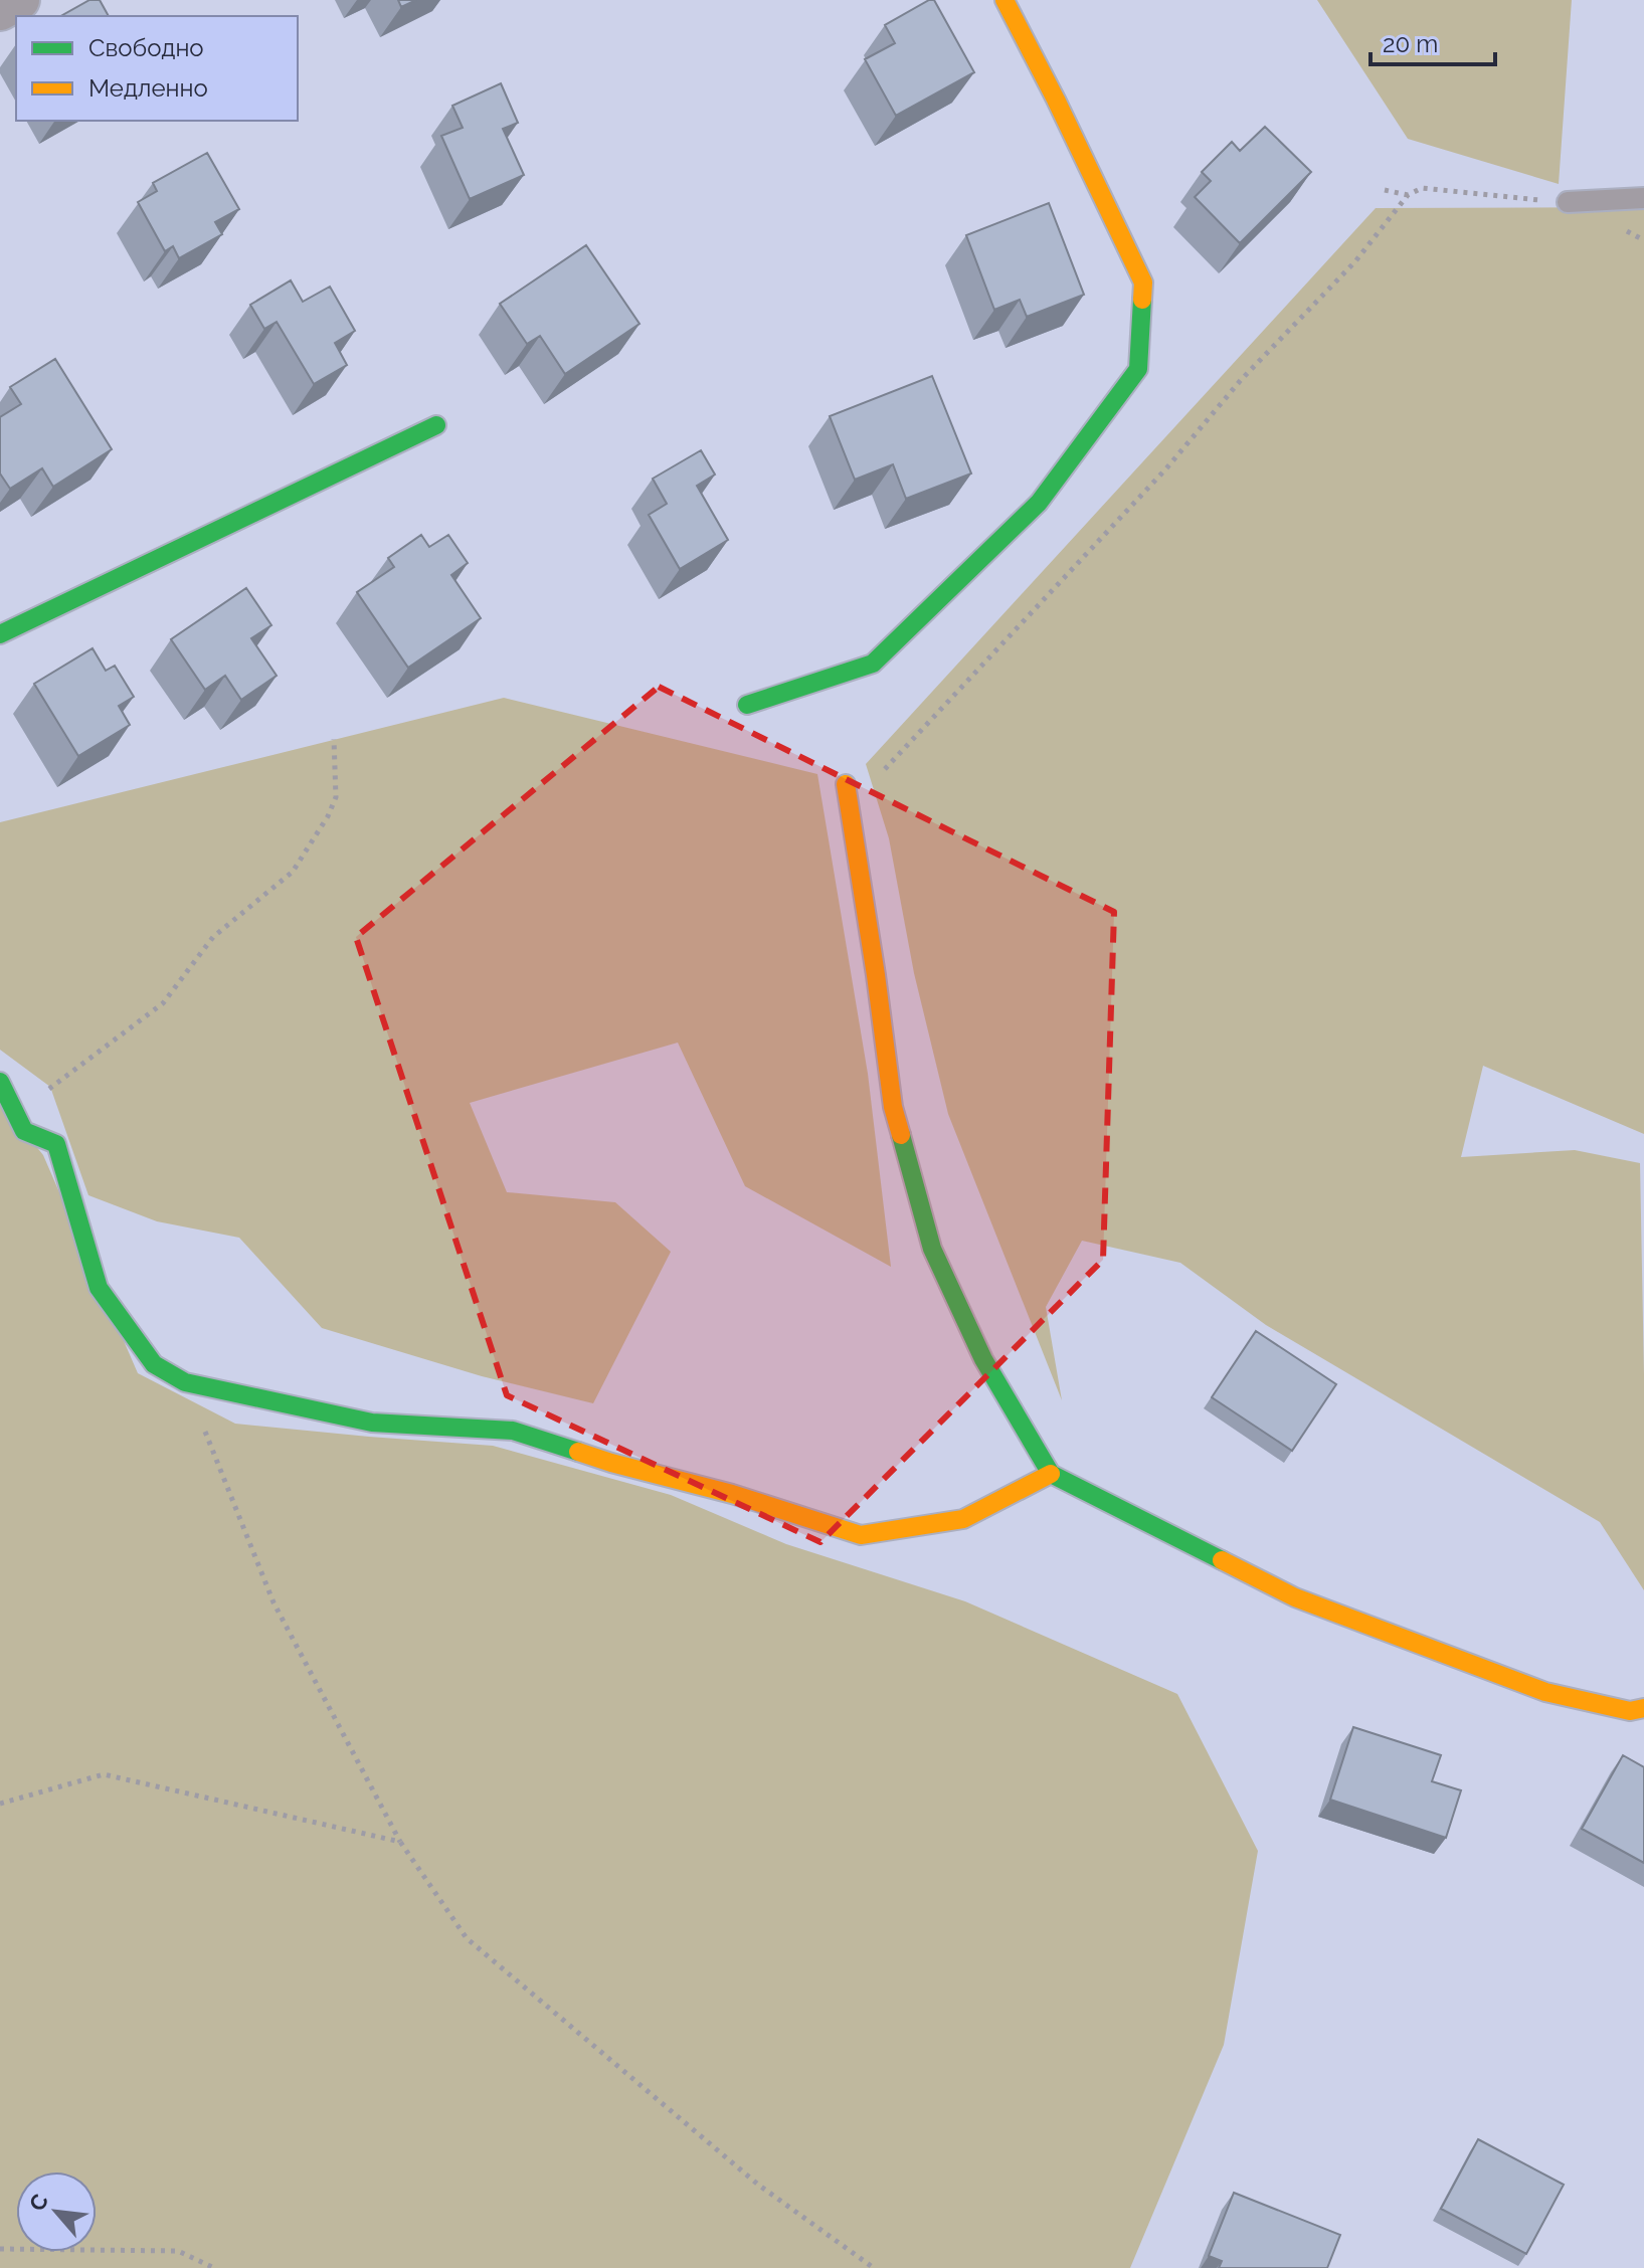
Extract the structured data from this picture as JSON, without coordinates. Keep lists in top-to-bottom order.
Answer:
{
  "legend": ["Свободно", "Медленно"],
  "scale_bar": "20 m",
  "north": "top left"
}
